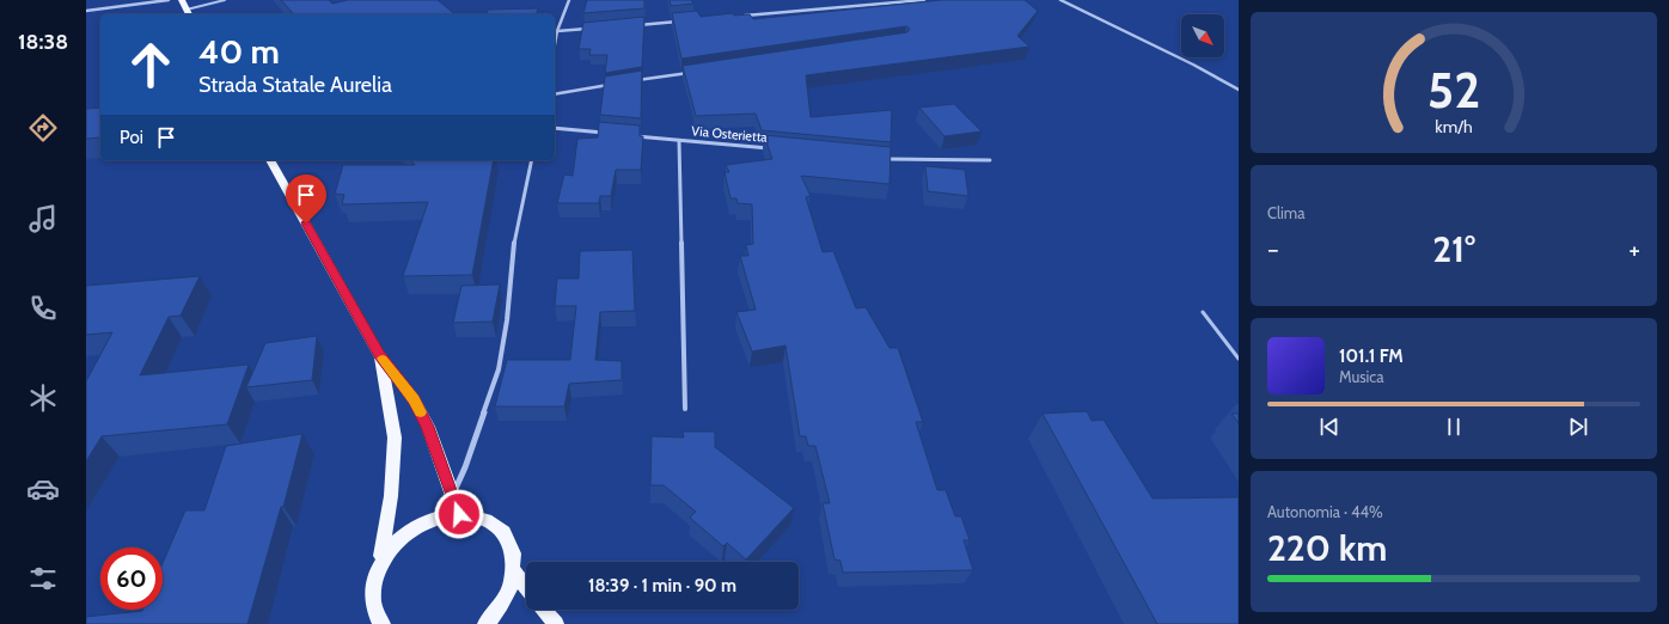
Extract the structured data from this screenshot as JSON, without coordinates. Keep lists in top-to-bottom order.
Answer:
{
  "streets": {
    "street": ["Via Osterietta"]
  },
  "north": "bottom right",
  "page": {
    "tabs": "18:38",
    "turn": ["40 m", "Strada Statale Aurelia"],
    "then": "Poi",
    "tile": [
      "Clima",
      ["Autonomia · 44%", "220 km"]
    ],
    "heat": ["−", "21°", "+"],
    "song": ["101.1 FM", "Musica"],
    "limit": "60",
    "trip": "18:39 · 1 min · 90 m",
    "gauge": ["52", "km/h"]
  }
}
